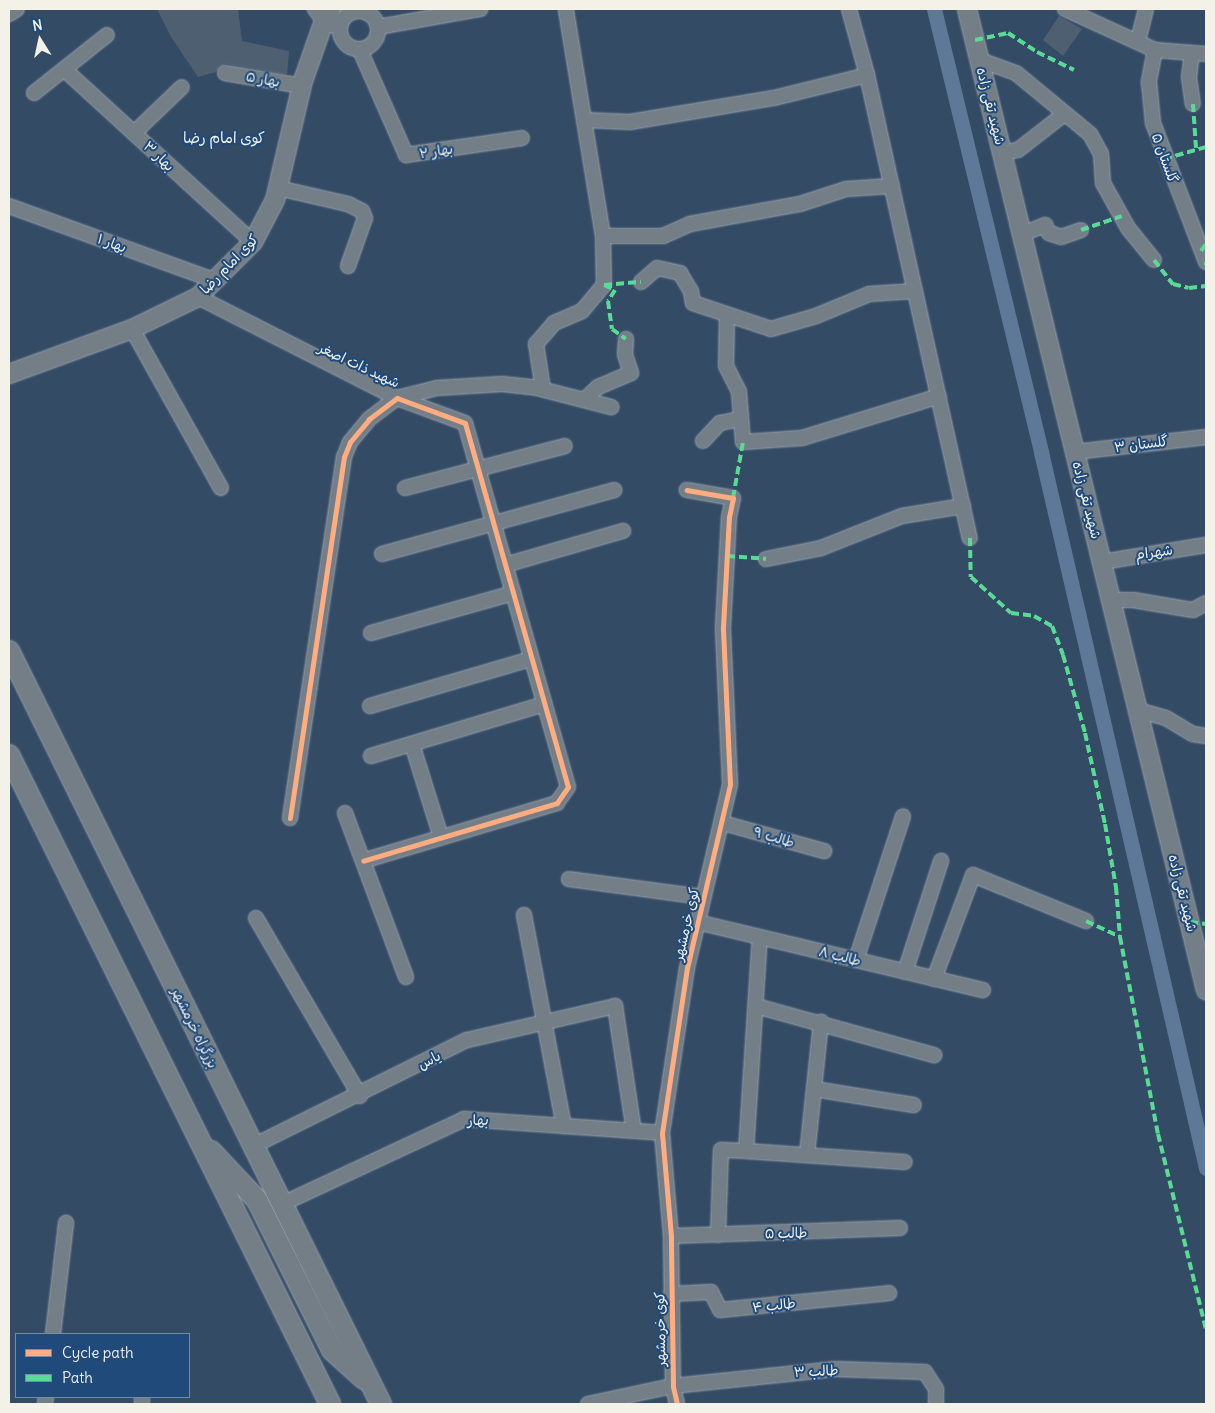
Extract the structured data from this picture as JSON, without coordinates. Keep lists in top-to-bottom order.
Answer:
{
  "streets": {
    "highway": ["بزرگراه خرمشهر"],
    "main road": ["شهید تقی زاده", "کوی امام رضا"],
    "street": [
      "بهار ۵",
      "بهار ۲",
      "بهار ۳",
      "گلستان ۵",
      "بهار ۱",
      "شهید ذات اصغر",
      "گلستان ۳",
      "شهرام",
      "طالب ۹",
      "کوی خرمشهر",
      "طالب ۸",
      "یاس",
      "بهار",
      "طالب ۵",
      "طالب ۴",
      "طالب ۳"
    ]
  },
  "crossings": [
    ["بهار ۵", "کوی امام رضا"],
    ["شهید تقی زاده", "گلستان ۳"],
    ["شهید تقی زاده", "شهرام"],
    ["بهار ۳", "کوی امام رضا"],
    ["بهار ۱", "کوی امام رضا"],
    ["کوی امام رضا", "شهید ذات اصغر"],
    ["طالب ۹", "کوی خرمشهر"],
    ["کوی خرمشهر", "طالب ۸"],
    ["کوی خرمشهر", "بهار"],
    ["کوی خرمشهر", "طالب ۵"],
    ["کوی خرمشهر", "طالب ۴"],
    ["کوی خرمشهر", "طالب ۳"],
    ["بزرگراه خرمشهر", "یاس"],
    ["بزرگراه خرمشهر", "بهار"],
    ["یاس", "بهار"]
  ],
  "districts": ["کوی امام رضا"],
  "legend": ["Cycle path", "Path"],
  "north": "top"
}
